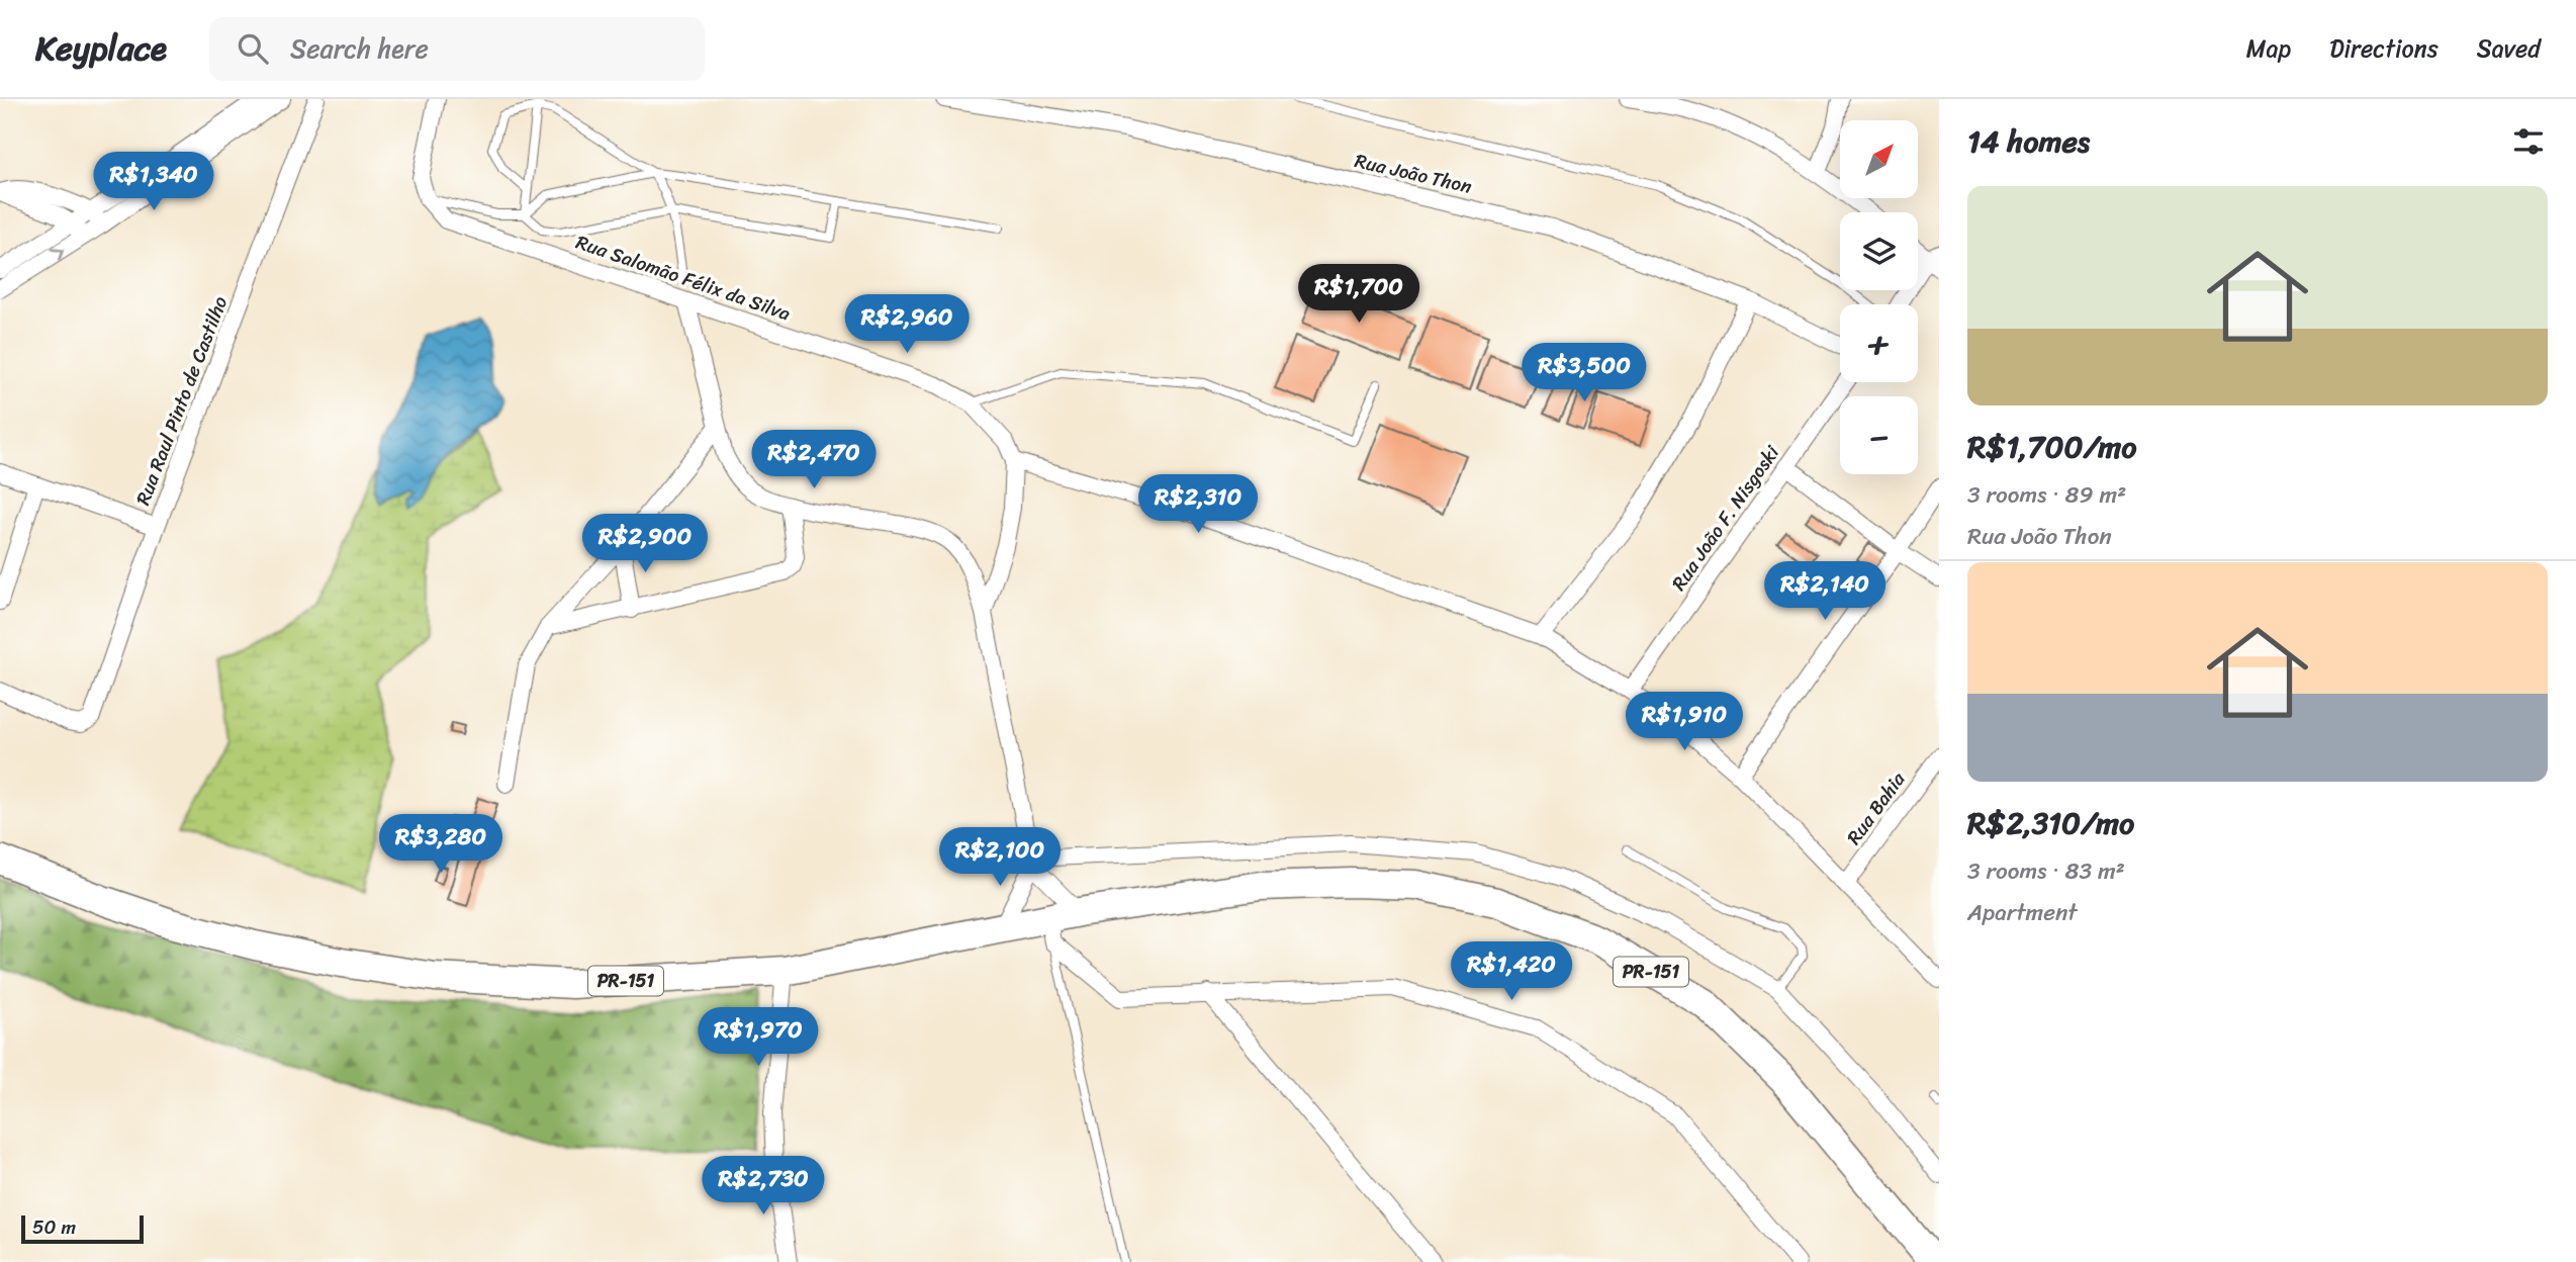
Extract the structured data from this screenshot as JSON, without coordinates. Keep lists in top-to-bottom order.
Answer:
{
  "streets": {
    "highway": ["PR-151"],
    "street": [
      "Rua João Thon",
      "Rua Salomão Félix da Silva",
      "Rua Raul Pinto de Castilho",
      "Rua João F. Nisgoski",
      "Rua Bahia"
    ]
  },
  "scale_bar": "50 m",
  "north": "top right",
  "page": {
    "header": "Keyplace",
    "search": "Search here",
    "nav": ["Map", "Directions", "Saved"],
    "heading": "14 homes",
    "map_buttons": ["+", "−"],
    "price": [
      "R$1,340",
      "R$1,700",
      "R$2,960",
      "R$3,500",
      "R$2,470",
      "R$2,310",
      "R$2,900",
      "R$2,140",
      "R$1,910",
      "R$3,280",
      "R$2,100",
      "R$1,420",
      "R$1,970",
      "R$2,730"
    ],
    "list": [
      {
        "name": "R$1,700/mo",
        "note": "3 rooms · 89 m² · Rua João Thon"
      },
      {
        "name": "R$2,310/mo",
        "note": "3 rooms · 83 m² · Apartment"
      }
    ],
    "scale": "50 m"
  }
}
